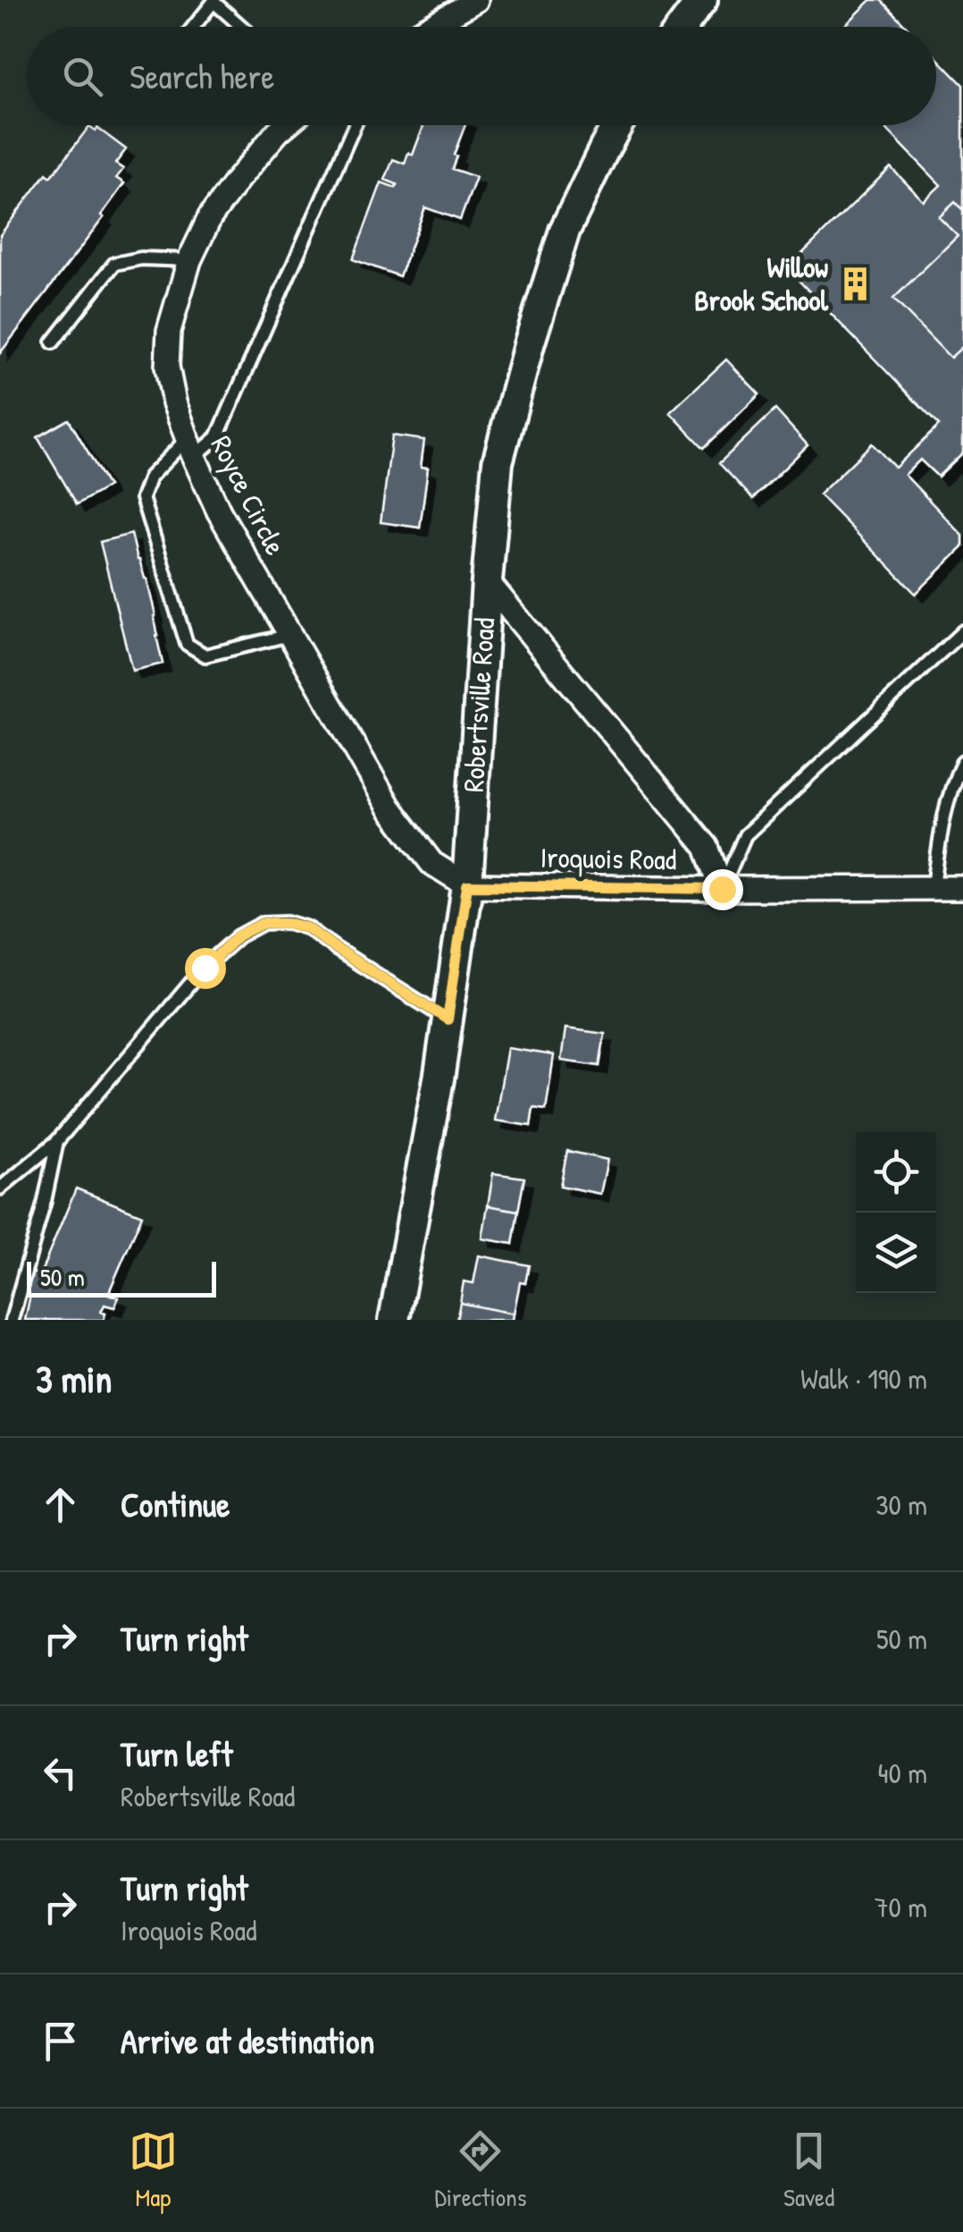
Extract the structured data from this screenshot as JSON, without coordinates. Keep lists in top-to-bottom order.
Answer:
{
  "streets": {
    "street": ["Royce Circle", "Robertsville Road", "Iroquois Road"]
  },
  "crossings": [
    ["Royce Circle", "Robertsville Road"],
    ["Royce Circle", "Iroquois Road"],
    ["Robertsville Road", "Iroquois Road"]
  ],
  "places": {
    "building": ["Willow Brook School"]
  },
  "scale_bar": "50 m",
  "page": {
    "search": "Search here",
    "scale": "50 m",
    "heading": ["3 min", "Walk · 190 m"],
    "list": [
      ["Continue", "30 m"],
      ["Turn right", "50 m"],
      ["Turn left", "Robertsville Road", "40 m"],
      ["Turn right", "Iroquois Road", "70 m"],
      "Arrive at destination"
    ],
    "nav": ["Map", "Directions", "Saved"]
  }
}
